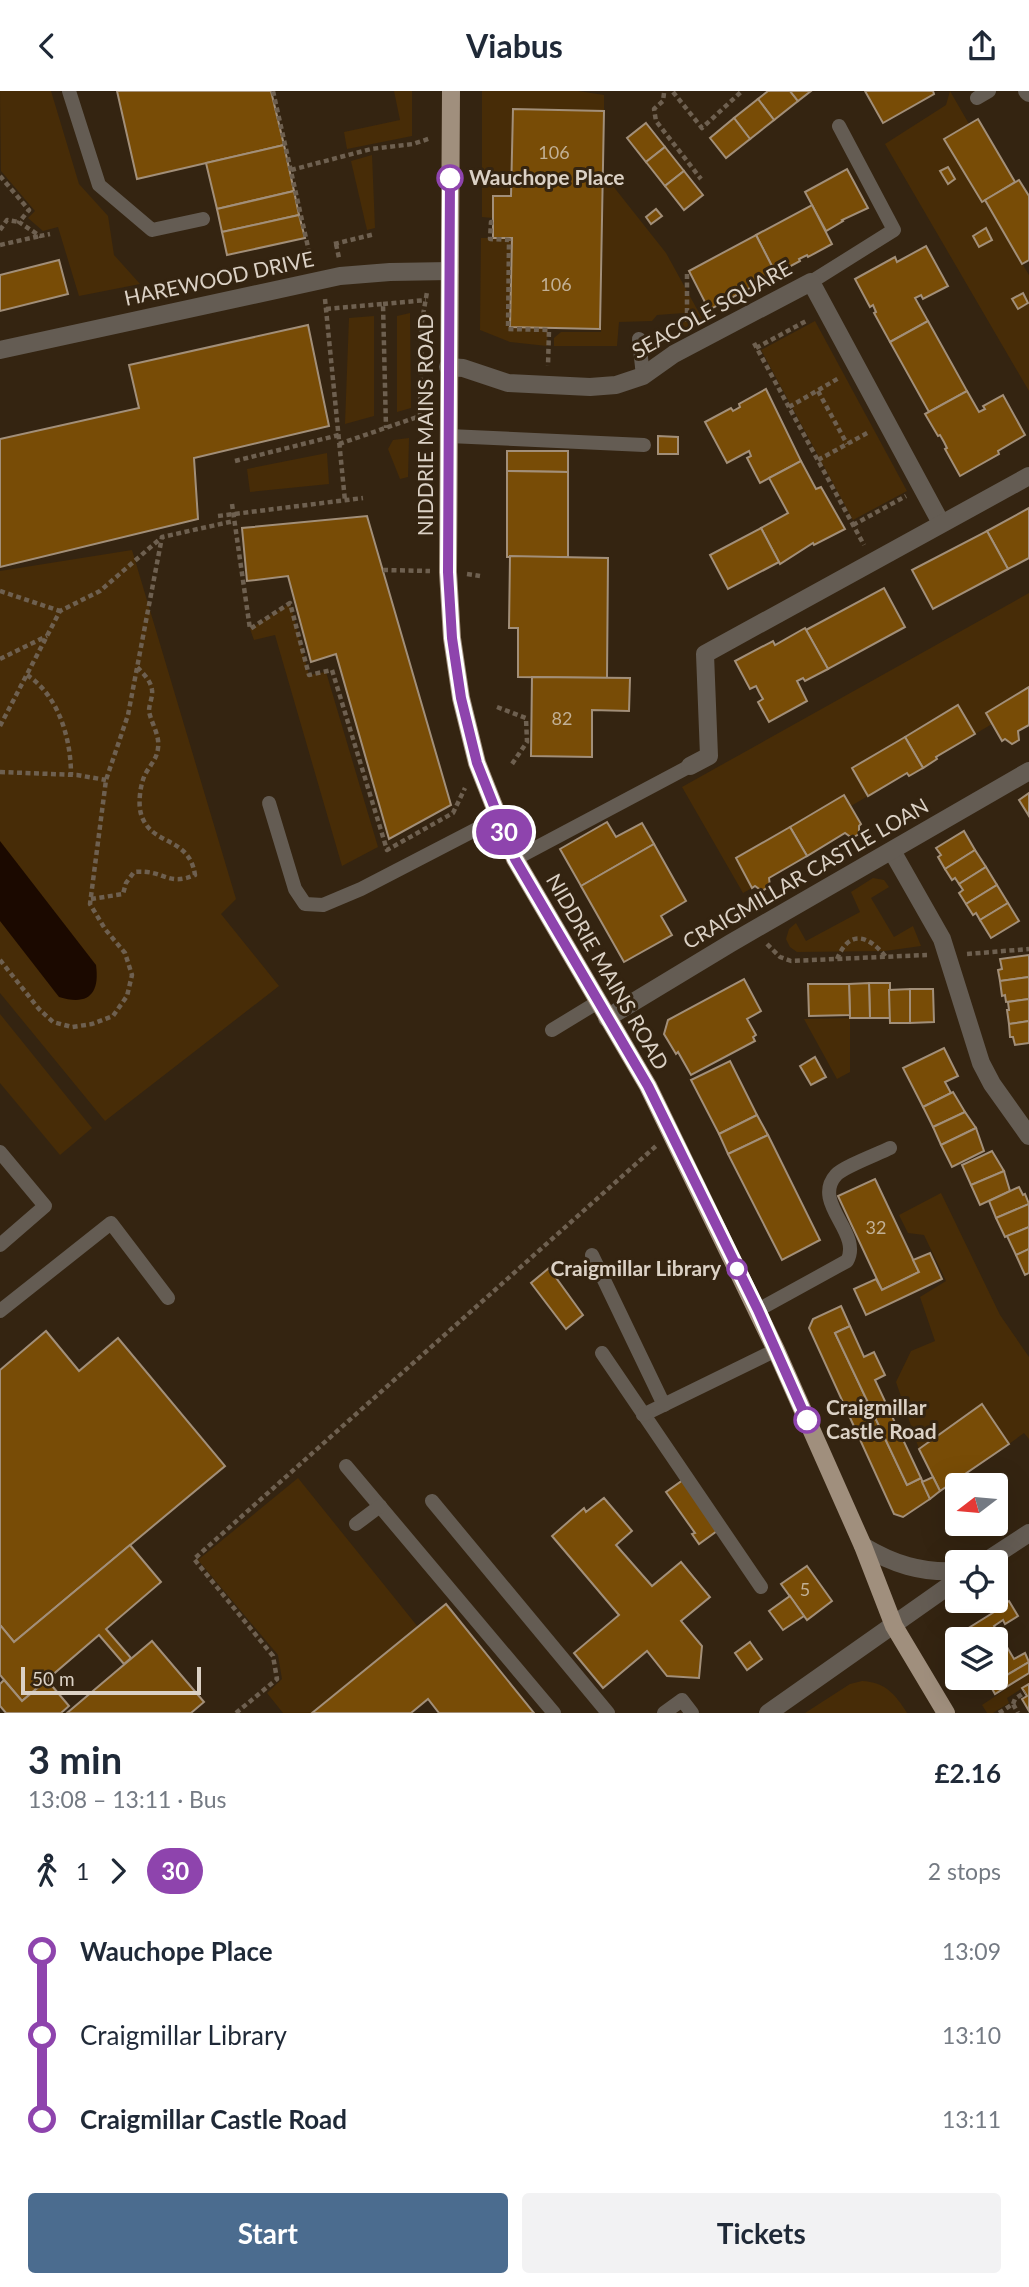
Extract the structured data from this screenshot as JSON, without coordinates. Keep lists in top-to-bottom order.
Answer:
{
  "streets": {
    "main road": ["NIDDRIE MAINS ROAD"],
    "street": ["HAREWOOD DRIVE", "SEACOLE SQUARE", "CRAIGMILLAR CASTLE LOAN"]
  },
  "crossings": [
    ["HAREWOOD DRIVE", "NIDDRIE MAINS ROAD"],
    ["SEACOLE SQUARE", "NIDDRIE MAINS ROAD"],
    ["NIDDRIE MAINS ROAD", "CRAIGMILLAR CASTLE LOAN"]
  ],
  "places": ["Wauchope Place", "Craigmillar Library", "Craigmillar Castle Road"],
  "lines": ["bus line 30"],
  "house_numbers": [
    "106",
    "106",
    "82",
    "32",
    "5"
  ],
  "scale_bar": "50 m",
  "north": "left",
  "page": {
    "header": "Viabus",
    "on_map": "30",
    "scale": "50 m",
    "heading": ["3 min", "13:08 – 13:11 · Bus", "£2.16"],
    "legs": ["1", "30", "2 stops"],
    "list": [
      {
        "name": "Wauchope Place",
        "value": "13:09"
      },
      {
        "name": "Craigmillar Library",
        "value": "13:10"
      },
      {
        "name": "Craigmillar Castle Road",
        "value": "13:11"
      }
    ],
    "buttons": ["Start", "Tickets"]
  }
}
